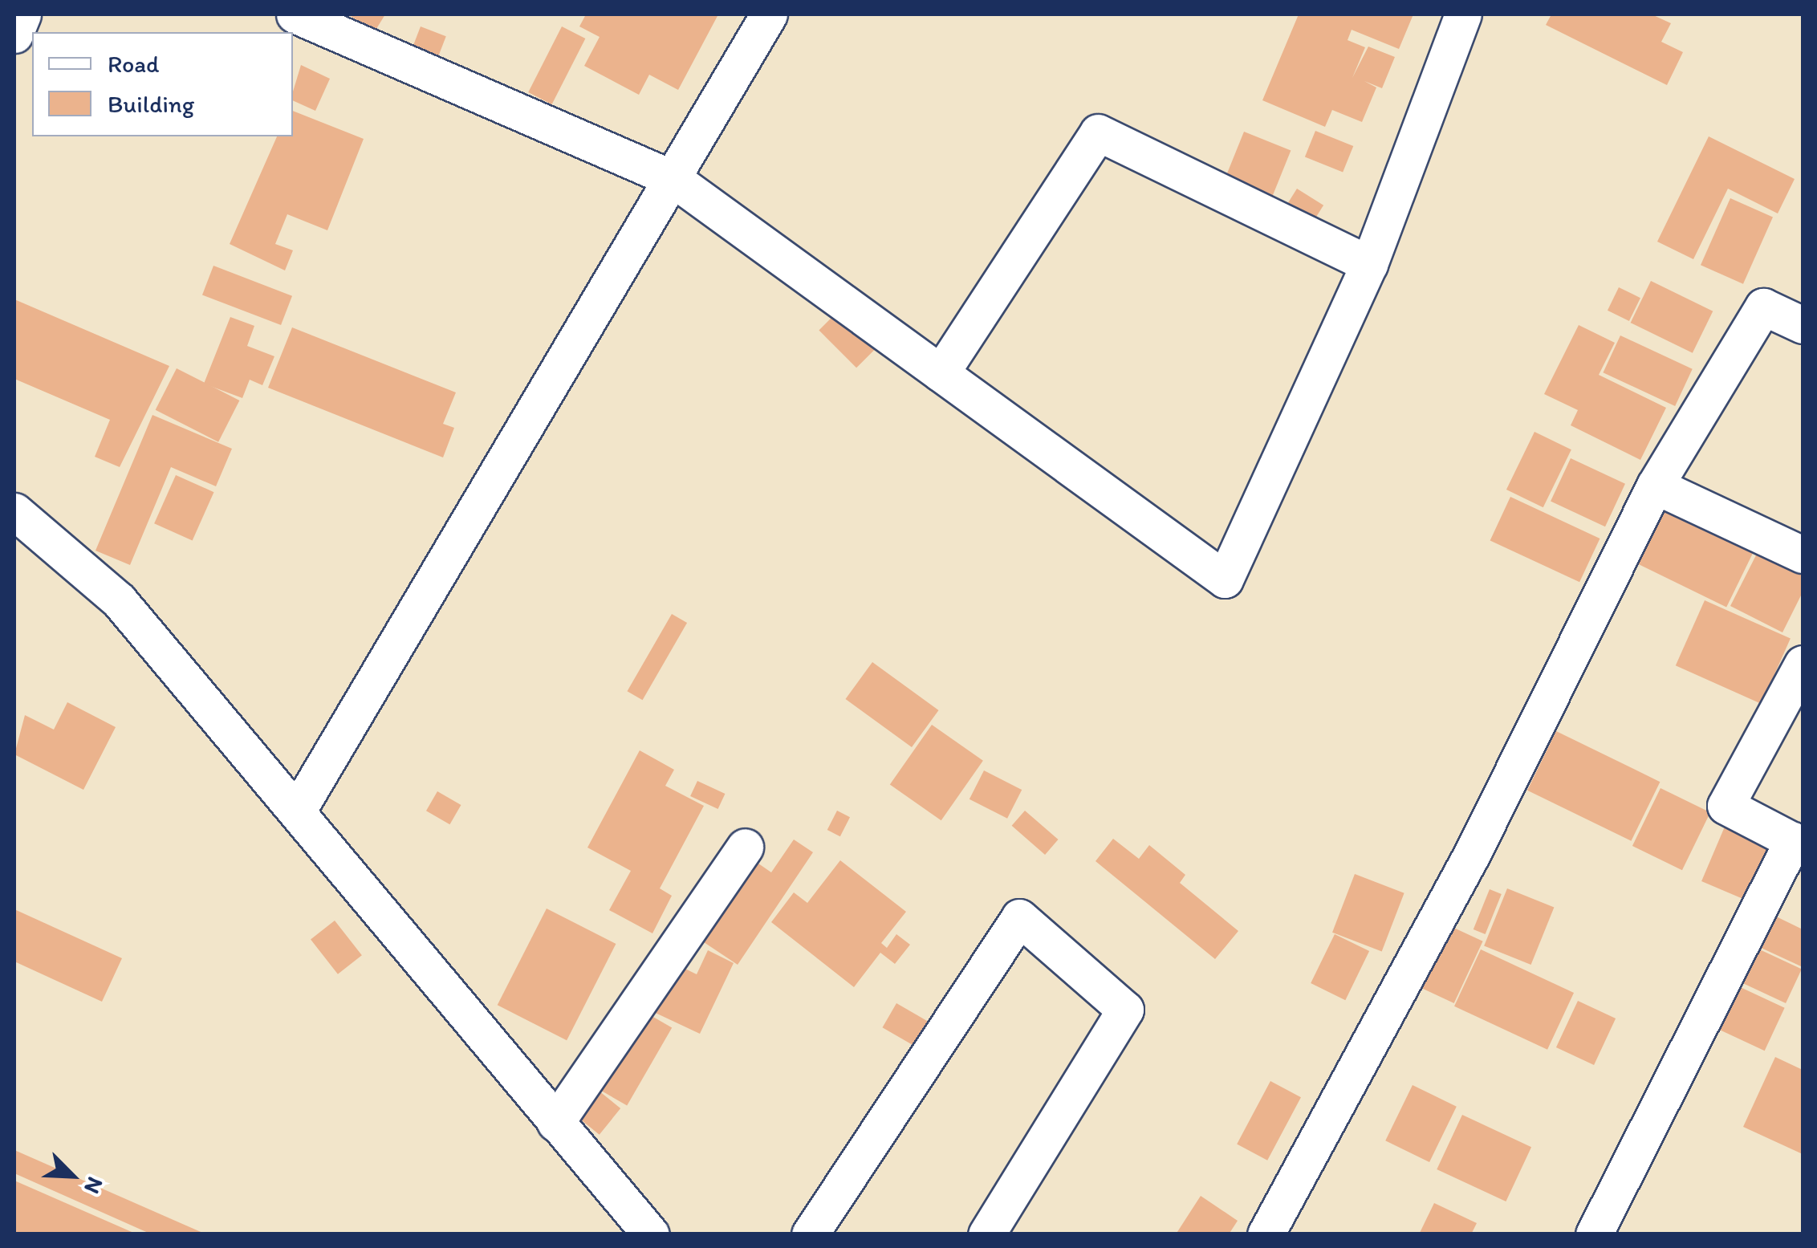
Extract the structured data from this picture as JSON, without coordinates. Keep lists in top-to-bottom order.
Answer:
{
  "legend": ["Road", "Building"],
  "north": "bottom right"
}
